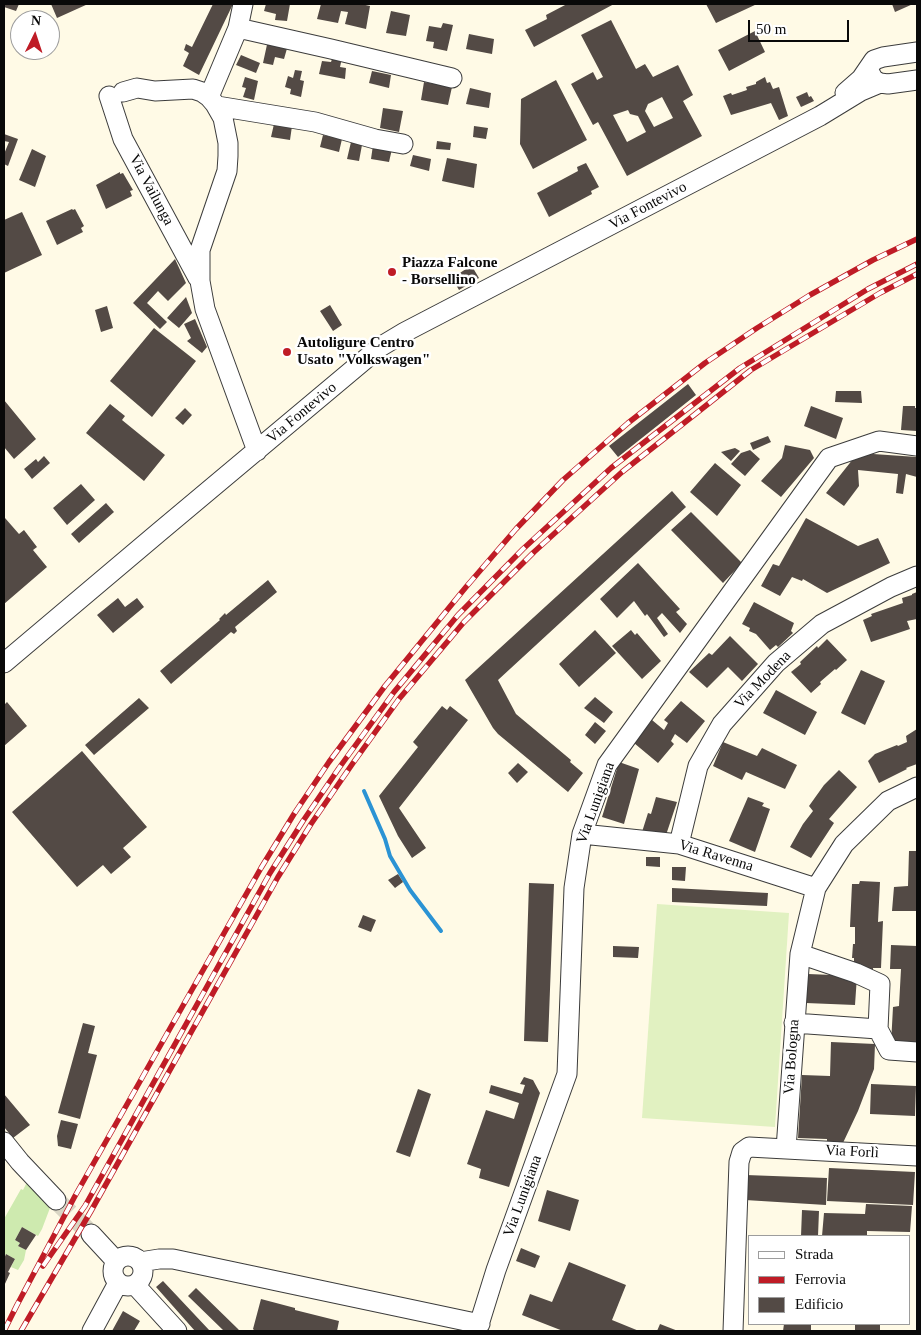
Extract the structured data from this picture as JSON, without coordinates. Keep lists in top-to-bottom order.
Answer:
{
  "streets": {
    "street": [
      "Via Vailunga",
      "Via Fontevivo",
      "Via Modena",
      "Via Lunigiana",
      "Via Ravenna",
      "Via Bologna",
      "Via Forlì"
    ]
  },
  "crossings": [
    ["Via Vailunga", "Via Fontevivo"],
    ["Via Modena", "Via Ravenna"],
    ["Via Lunigiana", "Via Ravenna"],
    ["Via Ravenna", "Via Bologna"],
    ["Via Bologna", "Via Forlì"]
  ],
  "places": ["Piazza Falcone - Borsellino", "Autoligure Centro Usato \"Volkswagen\""],
  "legend": ["Strada", "Ferrovia", "Edificio"],
  "scale_bar": "50 m",
  "north": "top"
}
